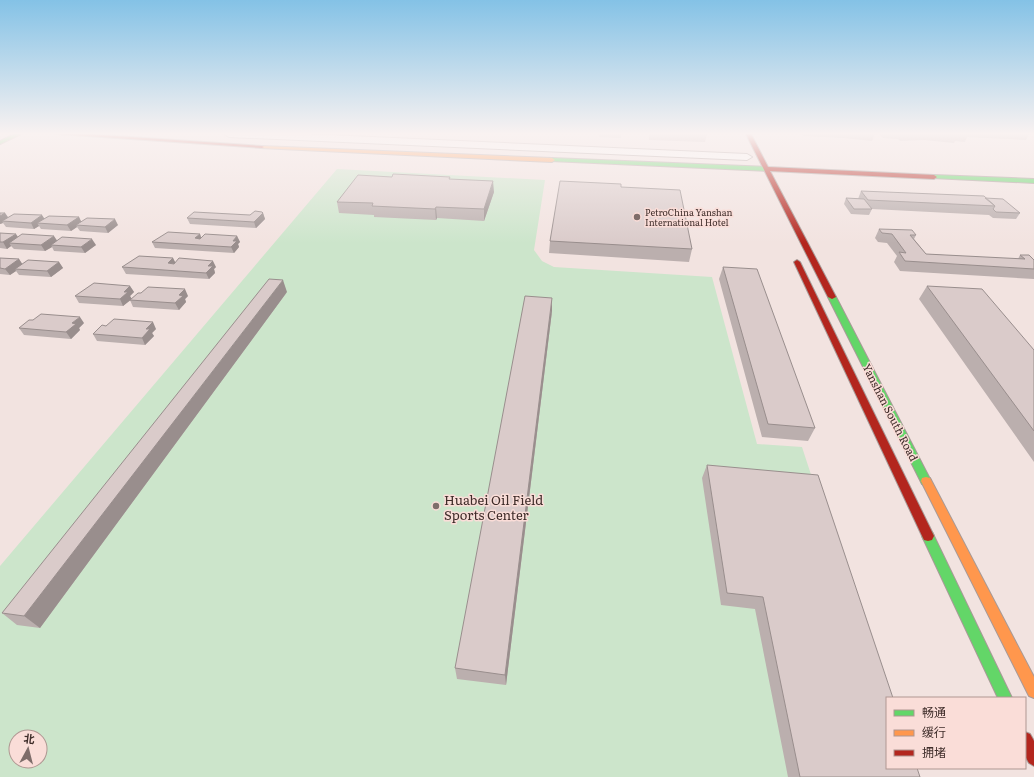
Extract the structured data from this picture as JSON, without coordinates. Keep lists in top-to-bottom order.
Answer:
{
  "streets": {
    "main road": ["Yanshan South Road"]
  },
  "places": ["PetroChina Yanshan International Hotel", "Huabei Oil Field Sports Center"],
  "legend": ["畅通", "缓行", "拥堵"],
  "north": "top"
}
